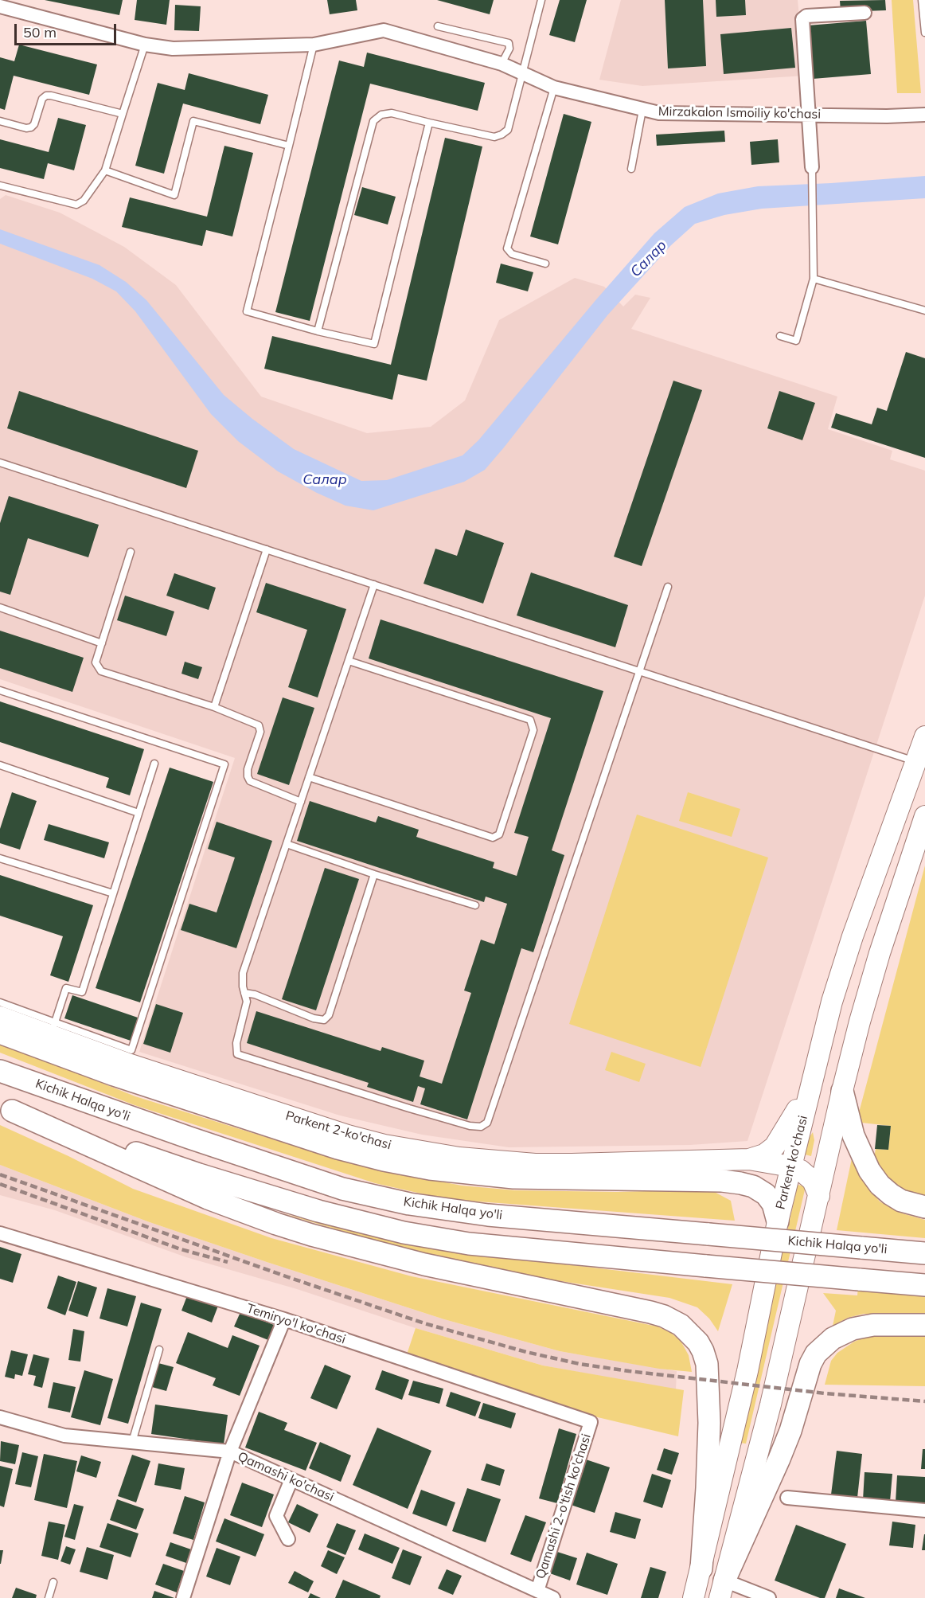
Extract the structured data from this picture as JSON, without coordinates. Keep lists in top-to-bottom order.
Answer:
{
  "streets": {
    "highway": ["Kichik Halqa yo'li"],
    "main road": ["Parkent 2-ko'chasi", "Parkent ko'chasi"],
    "street": [
      "Mirzakalon Ismoiliy ko'chasi",
      "Temiryo'l ko'chasi",
      "Qamashi ko'chasi",
      "Qamashi 2-o'tish ko'chasi"
    ]
  },
  "crossings": [
    ["Parkent 2-ko'chasi", "Parkent ko'chasi"],
    ["Temiryo'l ko'chasi", "Qamashi 2-o'tish ko'chasi"],
    ["Qamashi ko'chasi", "Qamashi 2-o'tish ko'chasi"]
  ],
  "water": ["Салар"],
  "scale_bar": "50 m"
}
